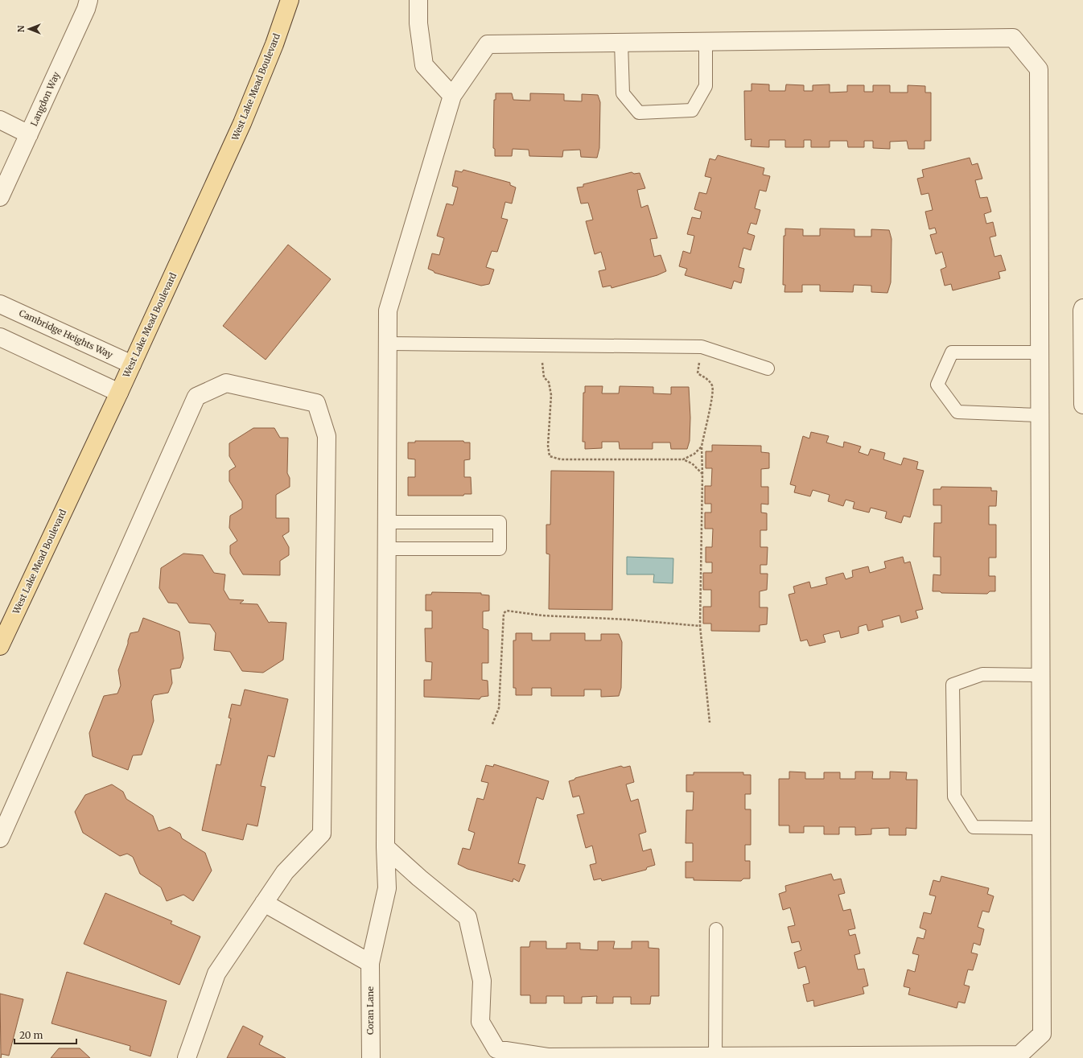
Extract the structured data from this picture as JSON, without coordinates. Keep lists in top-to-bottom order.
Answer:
{
  "streets": {
    "main road": ["West Lake Mead Boulevard"],
    "street": ["Langdon Way", "Cambridge Heights Way", "Coran Lane"]
  },
  "crossings": [
    ["West Lake Mead Boulevard", "Cambridge Heights Way"]
  ],
  "scale_bar": "20 m",
  "north": "left"
}
